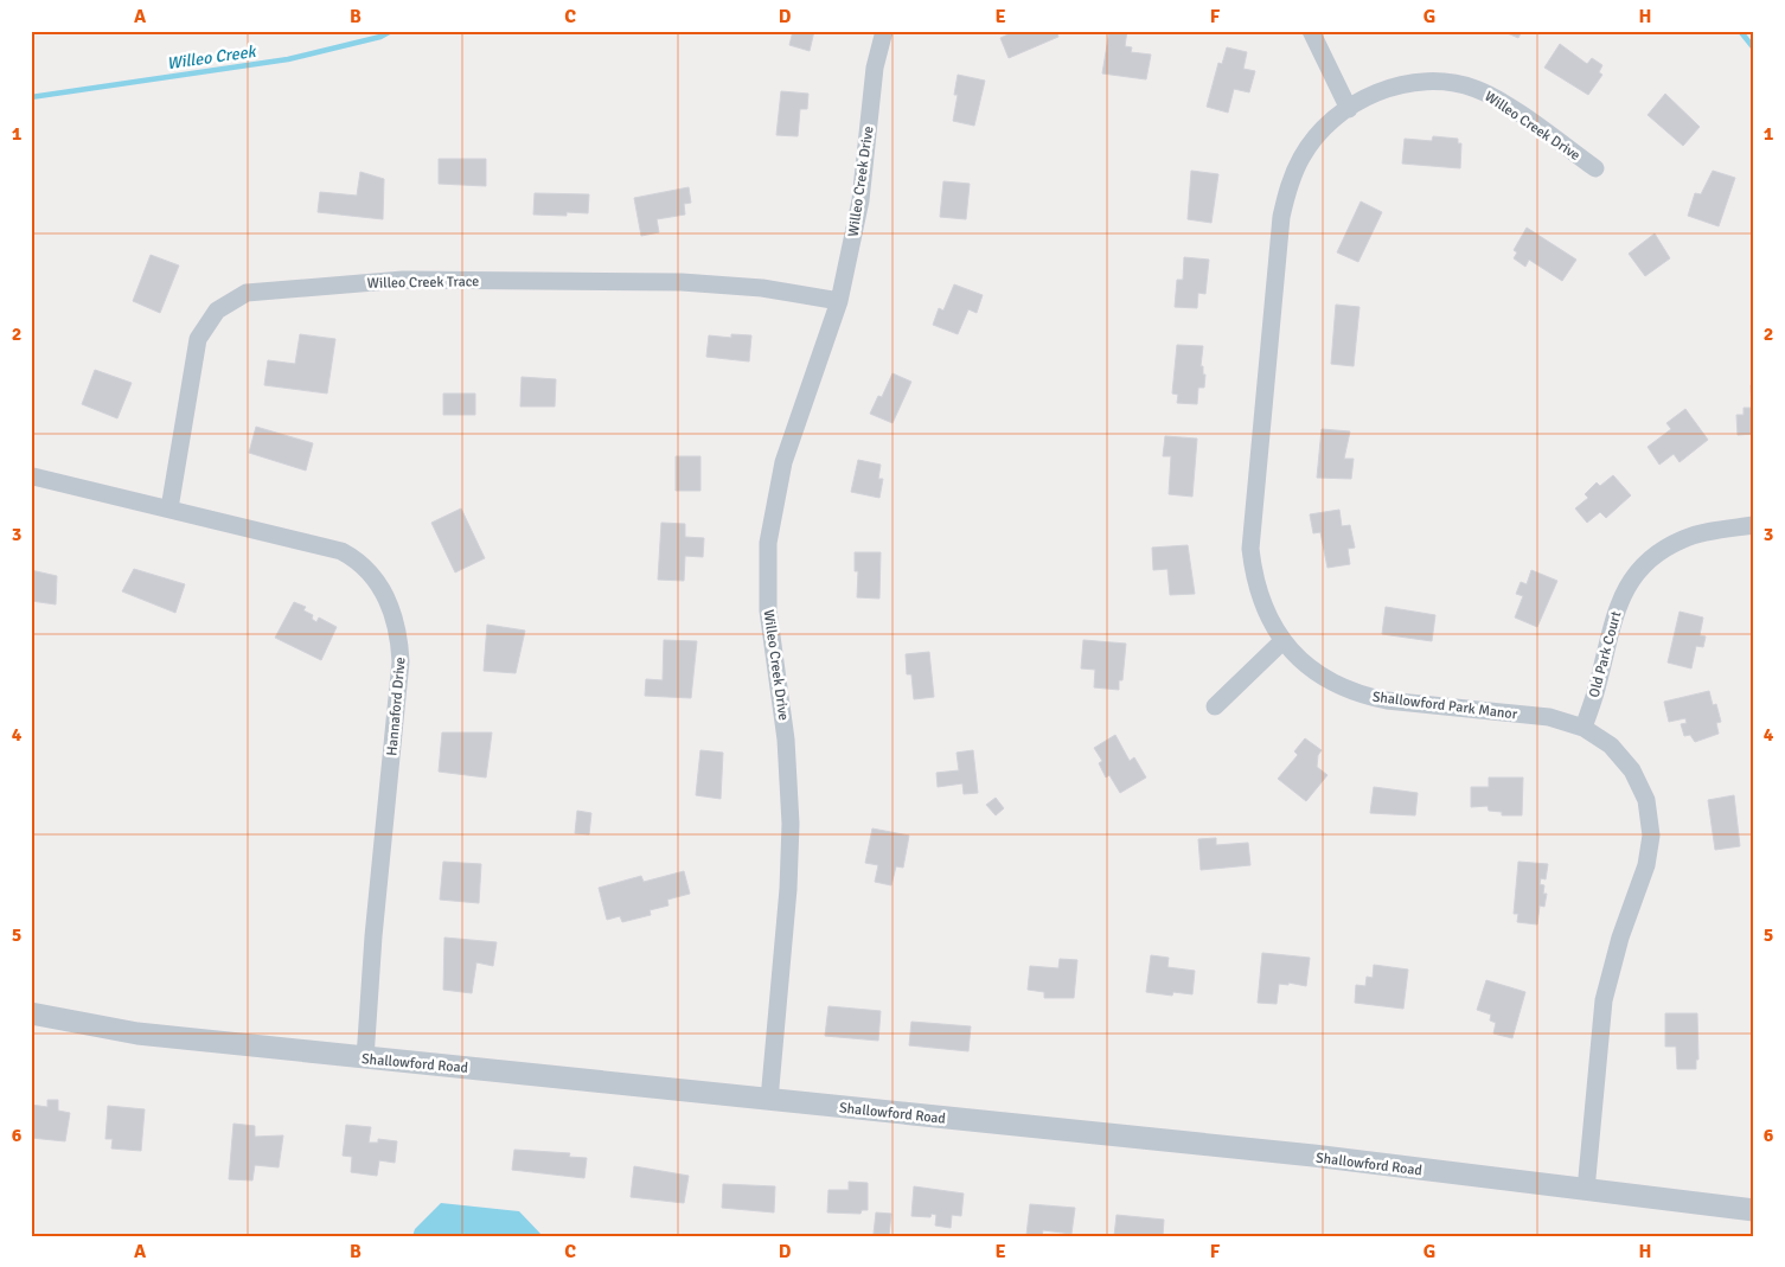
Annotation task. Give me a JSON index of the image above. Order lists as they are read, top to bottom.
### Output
{
  "streets": {
    "street": [
      "Willeo Creek Drive",
      "Willeo Creek Trace",
      "Old Park Court",
      "Shallowford Park Manor",
      "Hannaford Drive",
      "Shallowford Road"
    ]
  },
  "crossings": [
    ["Willeo Creek Drive", "Willeo Creek Trace"],
    ["Willeo Creek Drive", "Shallowford Park Manor"],
    ["Willeo Creek Drive", "Shallowford Road"],
    ["Willeo Creek Trace", "Hannaford Drive"],
    ["Old Park Court", "Shallowford Park Manor"],
    ["Shallowford Park Manor", "Shallowford Road"],
    ["Hannaford Drive", "Shallowford Road"]
  ],
  "water": ["Willeo Creek"],
  "grid": {
    "columns": [
      "A",
      "B",
      "C",
      "D",
      "E",
      "F",
      "G",
      "H"
    ],
    "rows": [
      "1",
      "2",
      "3",
      "4",
      "5",
      "6"
    ]
  }
}
